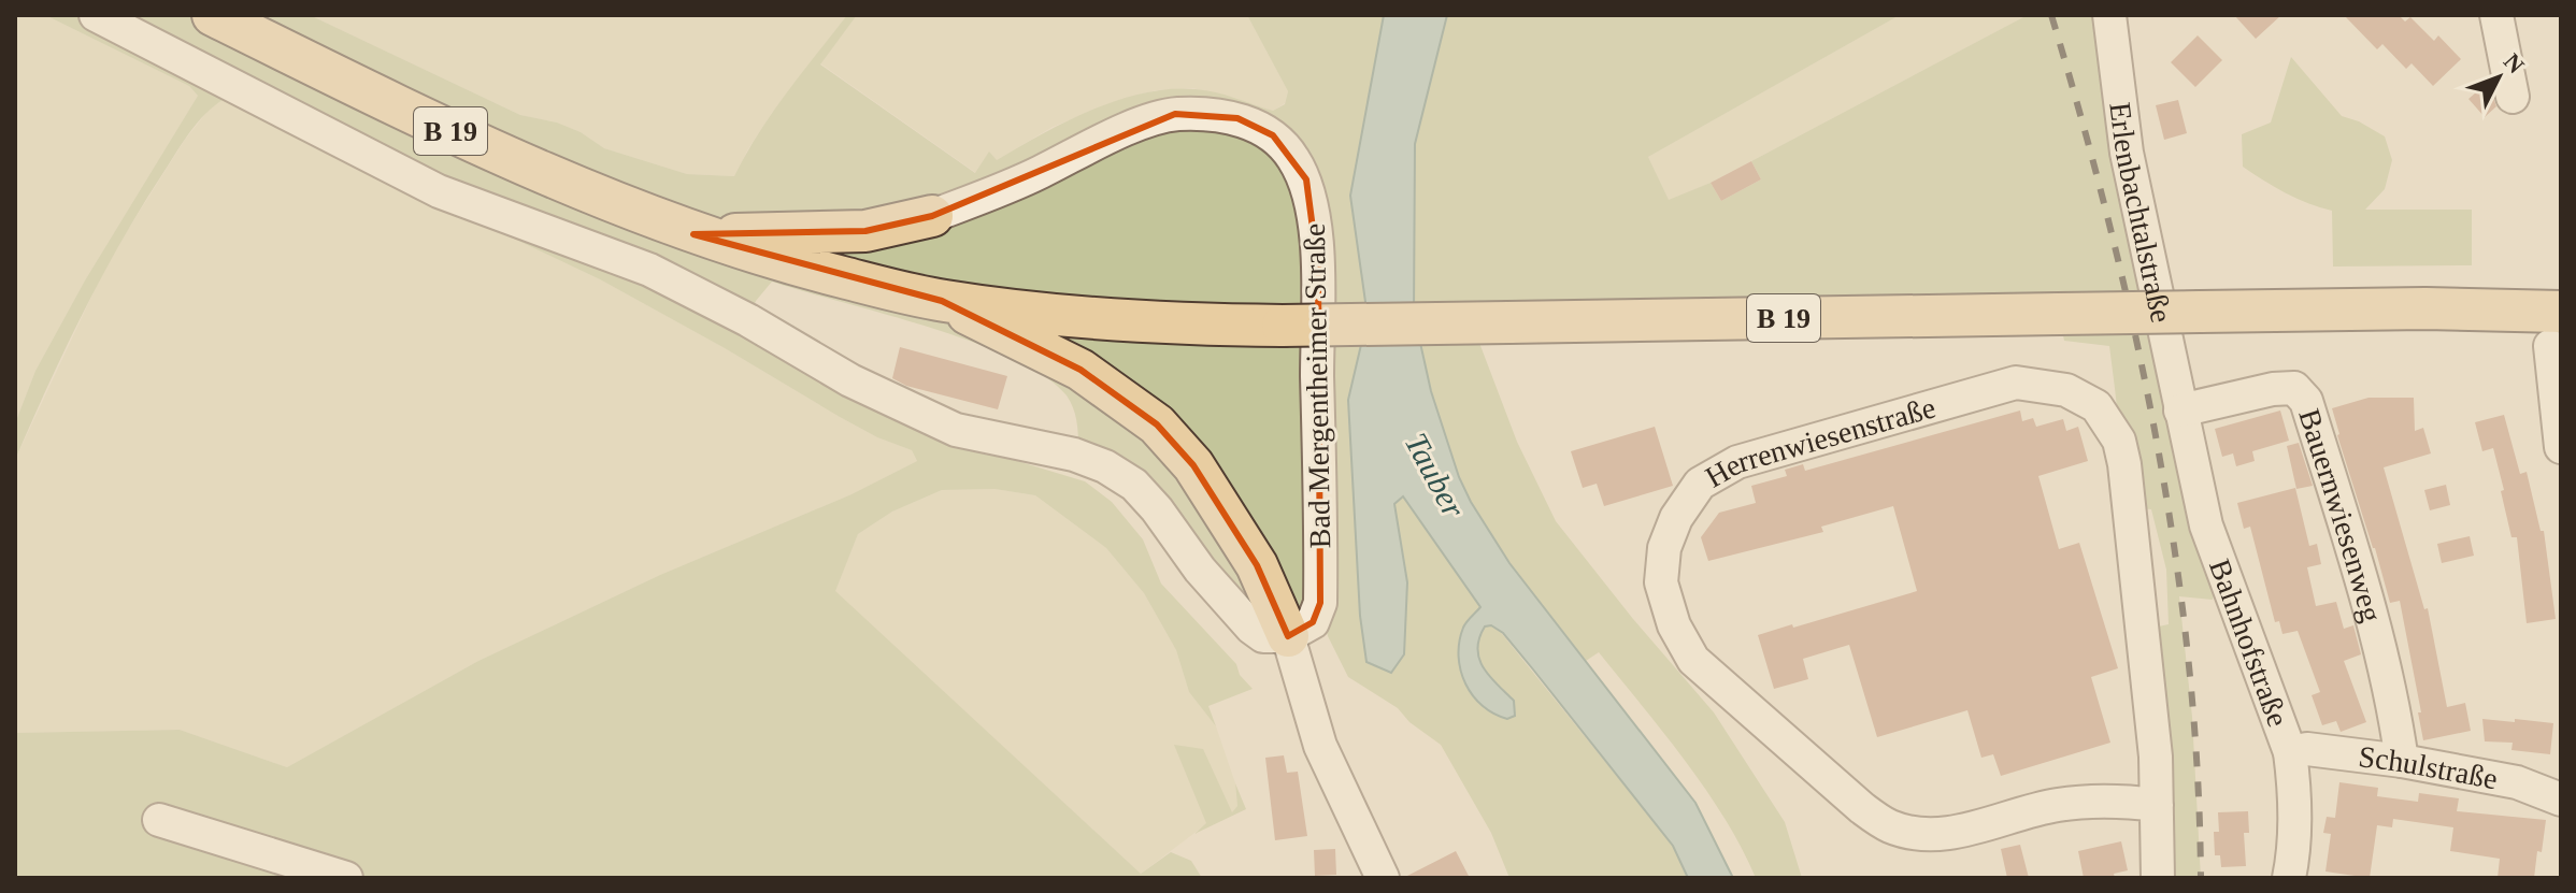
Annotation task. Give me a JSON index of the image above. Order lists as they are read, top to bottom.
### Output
{
  "streets": {
    "main road": ["B 19"],
    "street": [
      "Erlenbachtalstraße",
      "Bad Mergentheimer Straße",
      "Herrenwiesenstraße",
      "Bauernwiesenweg",
      "Bahnhofstraße",
      "Schulstraße"
    ]
  },
  "crossings": [
    ["Erlenbachtalstraße", "Bauernwiesenweg"],
    ["Erlenbachtalstraße", "Bahnhofstraße"],
    ["Bauernwiesenweg", "Bahnhofstraße"],
    ["Bauernwiesenweg", "Schulstraße"],
    ["Bahnhofstraße", "Schulstraße"]
  ],
  "water": ["Tauber"],
  "north": "top right"
}
